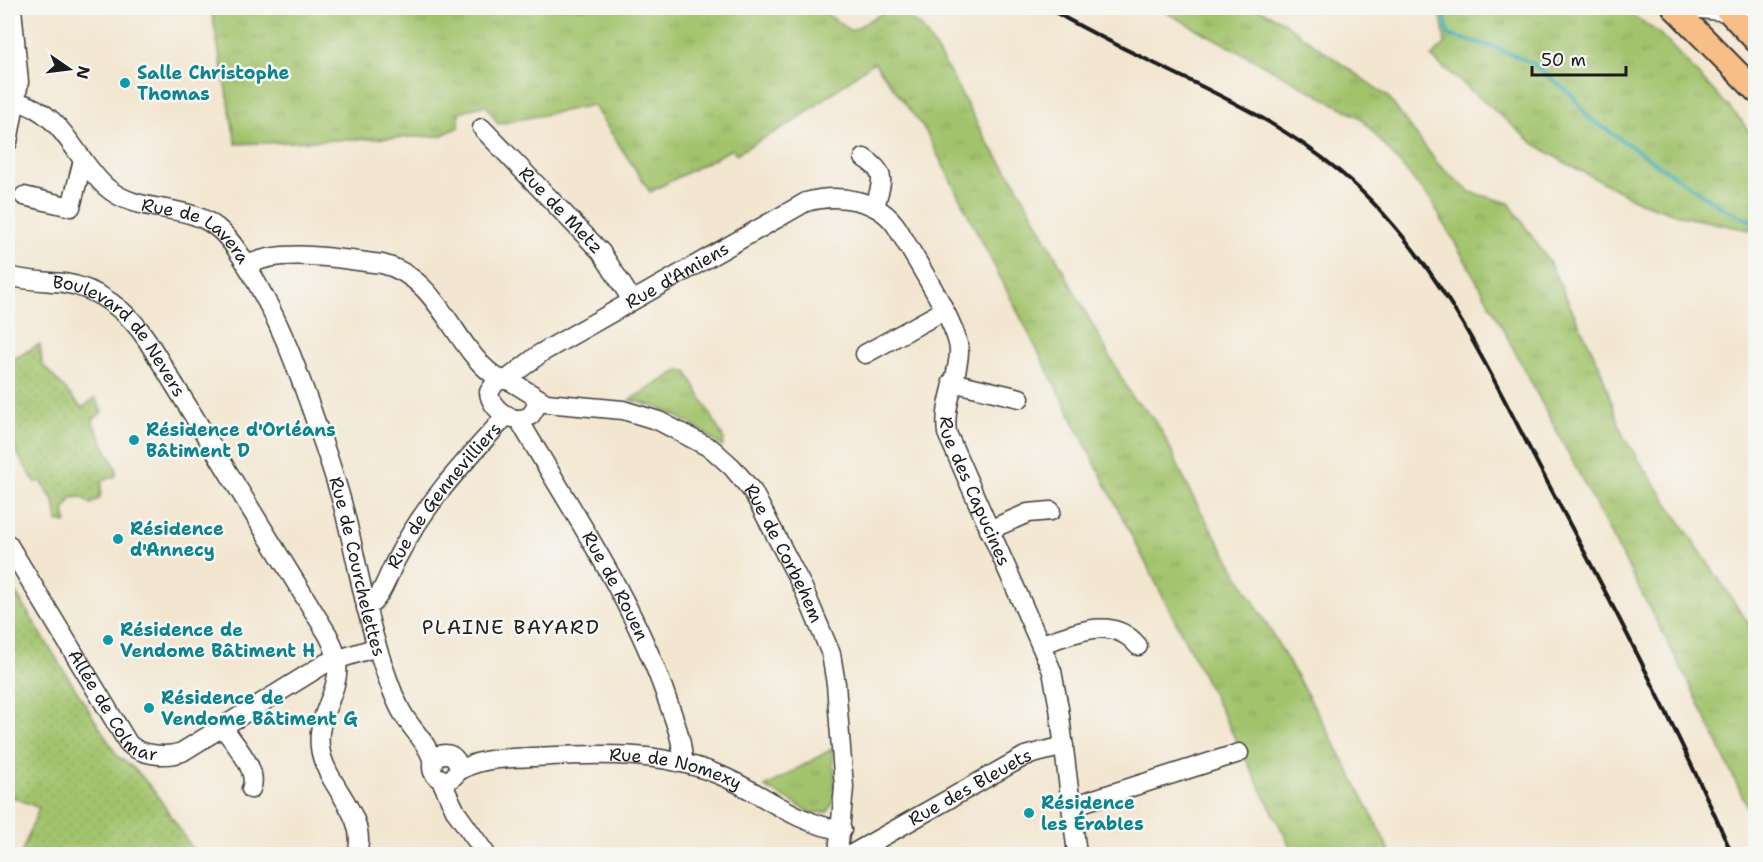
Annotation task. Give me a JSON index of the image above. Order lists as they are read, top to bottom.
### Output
{
  "streets": {
    "street": [
      "Rue de Metz",
      "Rue de Lavera",
      "Rue d'Amiens",
      "Boulevard de Nevers",
      "Rue des Capucines",
      "Rue de Gennevilliers",
      "Rue de Corbehem",
      "Rue de Courchelettes",
      "Rue de Rouen",
      "Allée de Colmar",
      "Rue de Nomexy",
      "Rue des Bleuets"
    ]
  },
  "crossings": [
    ["Rue de Metz", "Rue d'Amiens"],
    ["Rue de Lavera", "Rue d'Amiens"],
    ["Rue de Lavera", "Rue de Gennevilliers"],
    ["Rue de Lavera", "Rue de Corbehem"],
    ["Rue de Lavera", "Rue de Courchelettes"],
    ["Rue de Lavera", "Rue de Rouen"],
    ["Rue d'Amiens", "Rue des Capucines"],
    ["Rue d'Amiens", "Rue de Gennevilliers"],
    ["Rue d'Amiens", "Rue de Corbehem"],
    ["Rue d'Amiens", "Rue de Rouen"],
    ["Boulevard de Nevers", "Allée de Colmar"],
    ["Rue des Capucines", "Rue des Bleuets"],
    ["Rue de Gennevilliers", "Rue de Corbehem"],
    ["Rue de Gennevilliers", "Rue de Courchelettes"],
    ["Rue de Gennevilliers", "Rue de Rouen"],
    ["Rue de Corbehem", "Rue de Rouen"],
    ["Rue de Corbehem", "Rue de Nomexy"],
    ["Rue de Courchelettes", "Allée de Colmar"],
    ["Rue de Courchelettes", "Rue de Nomexy"],
    ["Rue de Rouen", "Rue de Nomexy"]
  ],
  "districts": ["PLAINE BAYARD"],
  "places": [
    "Salle Christophe Thomas",
    "Résidence d'Orléans Bâtiment D",
    "Résidence d'Annecy",
    "Résidence de Vendome Bâtiment H",
    "Résidence de Vendome Bâtiment G",
    "Résidence les Érables"
  ],
  "scale_bar": "50 m",
  "north": "right"
}
